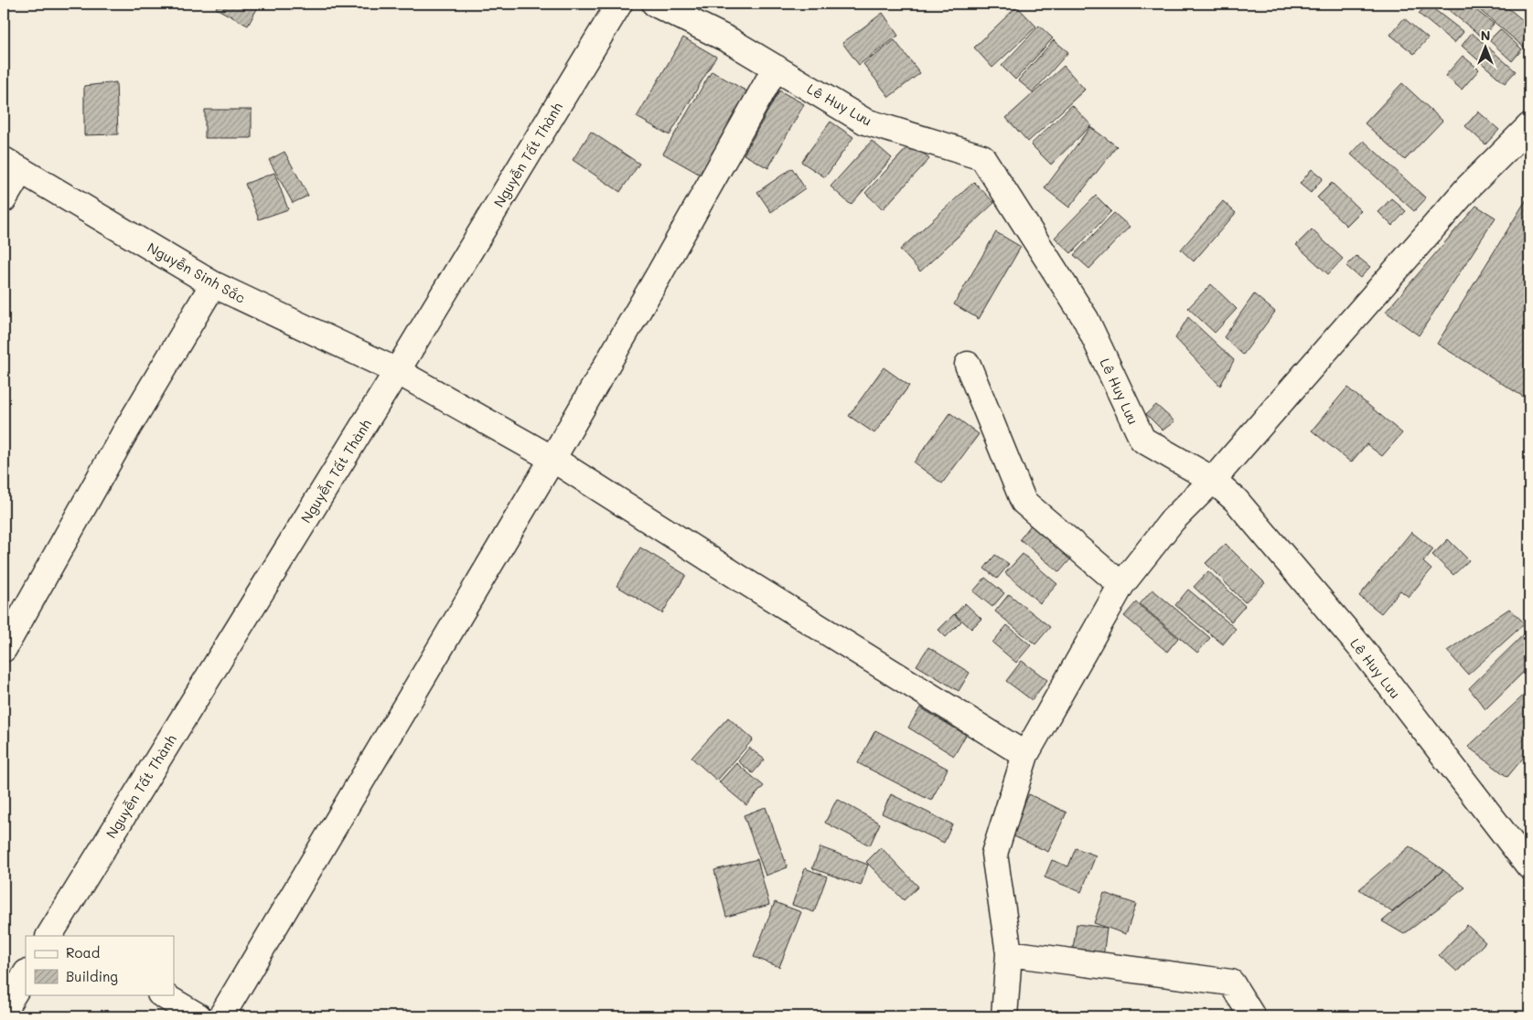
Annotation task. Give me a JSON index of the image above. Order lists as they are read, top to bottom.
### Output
{
  "streets": {
    "street": ["Lê Huy Lưu", "Nguyễn Tất Thành", "Nguyễn Sinh Sắc"]
  },
  "crossings": [
    ["Nguyễn Tất Thành", "Nguyễn Sinh Sắc"]
  ],
  "legend": ["Road", "Building"],
  "north": "top"
}
